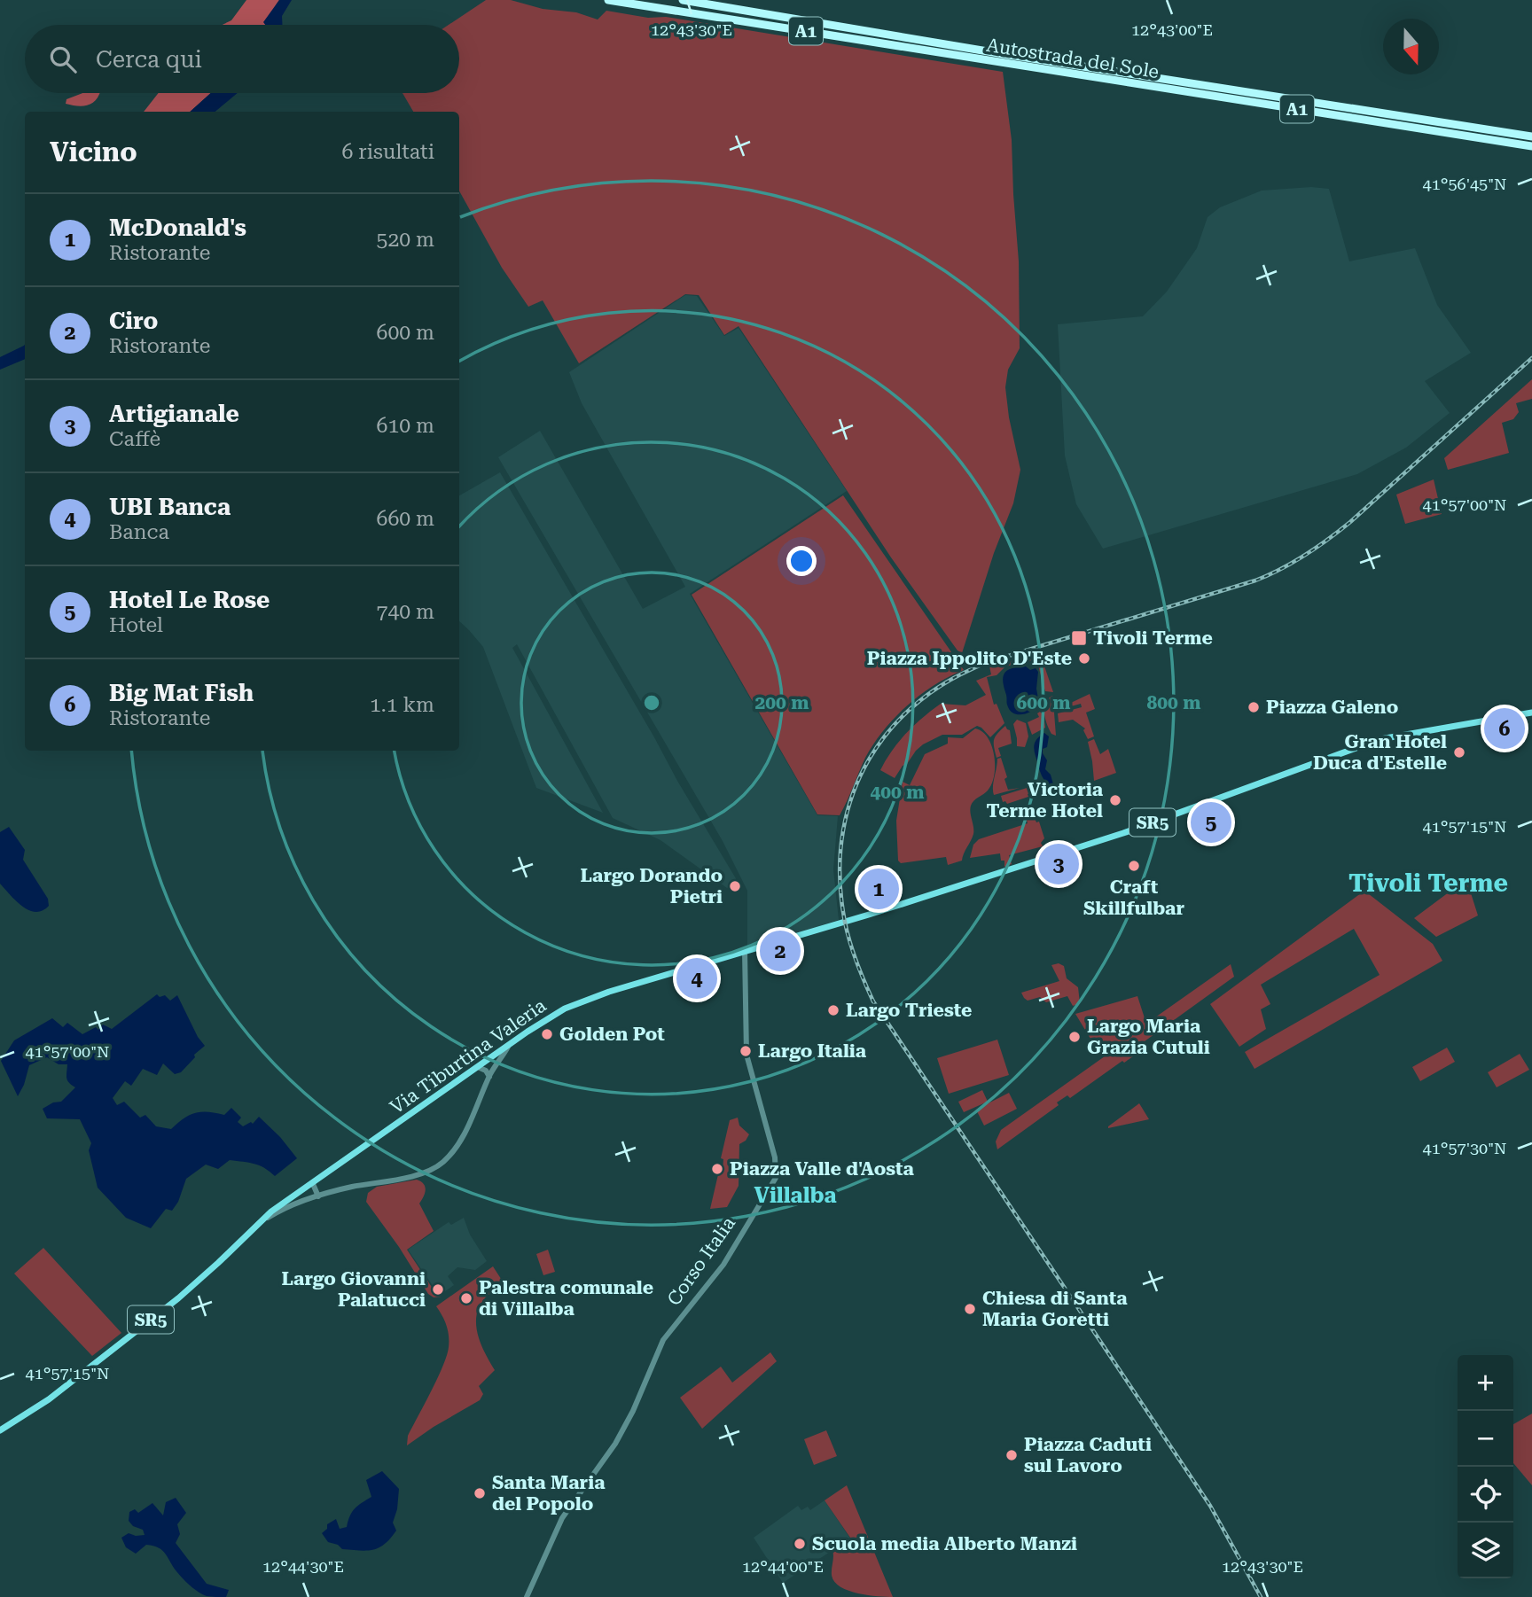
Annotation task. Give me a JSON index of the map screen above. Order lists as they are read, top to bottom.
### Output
{
  "streets": {
    "highway": ["A1", "Autostrada del Sole"],
    "main road": ["SR5", "Via Tiburtina Valeria"],
    "street": ["Corso Italia"]
  },
  "crossings": [
    ["Via Tiburtina Valeria", "Corso Italia"]
  ],
  "districts": ["Tivoli Terme", "Villalba"],
  "places": {
    "transit": ["Tivoli Terme"],
    "other": [
      "Piazza Ippolito D'Este",
      "Piazza Galeno",
      "Gran Hotel Duca d'Estelle",
      "Victoria Terme Hotel",
      "Craft Skillfulbar",
      "Largo Dorando Pietri",
      "Largo Trieste",
      "Golden Pot",
      "Largo Maria Grazia Cutuli",
      "Largo Italia",
      "Piazza Valle d'Aosta",
      "Largo Giovanni Palatucci",
      "Palestra comunale di Villalba",
      "Chiesa di Santa Maria Goretti",
      "Piazza Caduti sul Lavoro",
      "Santa Maria del Popolo",
      "Scuola media Alberto Manzi"
    ]
  },
  "north": "bottom",
  "page": {
    "search": "Cerca qui",
    "heading": ["Vicino", "6 risultati"],
    "list": [
      {
        "mark": "1",
        "name": "McDonald's",
        "note": "Ristorante",
        "value": "520 m"
      },
      {
        "mark": "2",
        "name": "Ciro",
        "note": "Ristorante",
        "value": "600 m"
      },
      {
        "mark": "3",
        "name": "Artigianale",
        "note": "Caffè",
        "value": "610 m"
      },
      {
        "mark": "4",
        "name": "UBI Banca",
        "note": "Banca",
        "value": "660 m"
      },
      {
        "mark": "5",
        "name": "Hotel Le Rose",
        "note": "Hotel",
        "value": "740 m"
      },
      {
        "mark": "6",
        "name": "Big Mat Fish",
        "note": "Ristorante",
        "value": "1.1 km"
      }
    ],
    "pins": [
      "6",
      "5",
      "3",
      "1",
      "2",
      "4"
    ],
    "map_buttons": ["+", "−"]
  },
  "coordinates": [
    "12°43'00\"E",
    "12°43'30\"E",
    "41°56'45\"N",
    "41°57'00\"N",
    "41°57'15\"N",
    "41°57'30\"N",
    "12°44'30\"E",
    "12°44'00\"E"
  ],
  "rings": [
    "200 m",
    "600 m",
    "800 m",
    "400 m"
  ]
}
